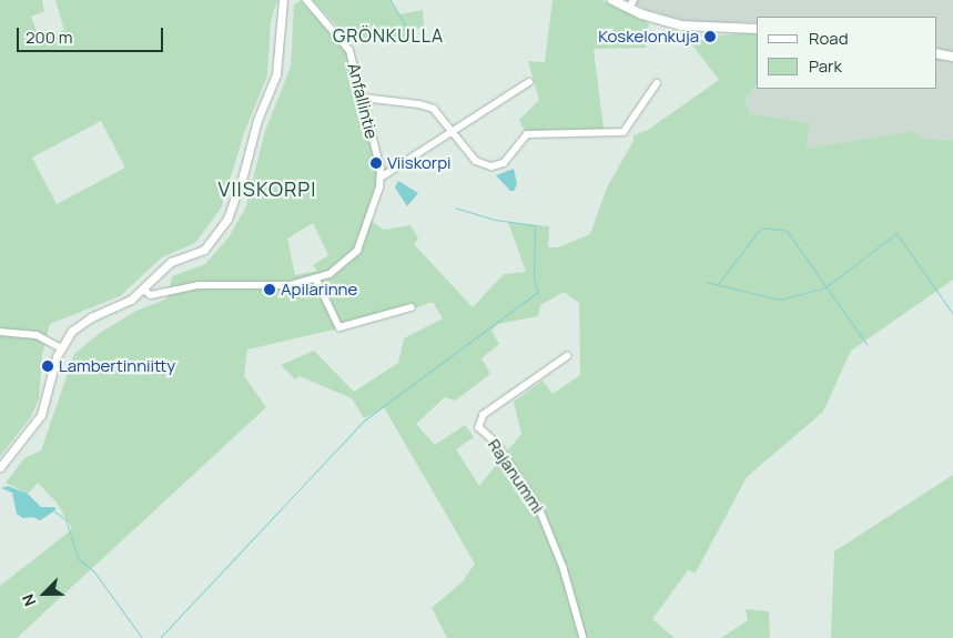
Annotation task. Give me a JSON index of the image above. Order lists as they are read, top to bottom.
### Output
{
  "streets": {
    "street": ["Anfallintie", "Rajanummi"]
  },
  "districts": ["GRÖNKULLA", "VIISKORPI"],
  "places": [
    "Koskelonkuja",
    "Viiskorpi",
    "Apilarinne",
    "Lambertinniitty"
  ],
  "legend": ["Road", "Park"],
  "scale_bar": "200 m",
  "north": "bottom left"
}
